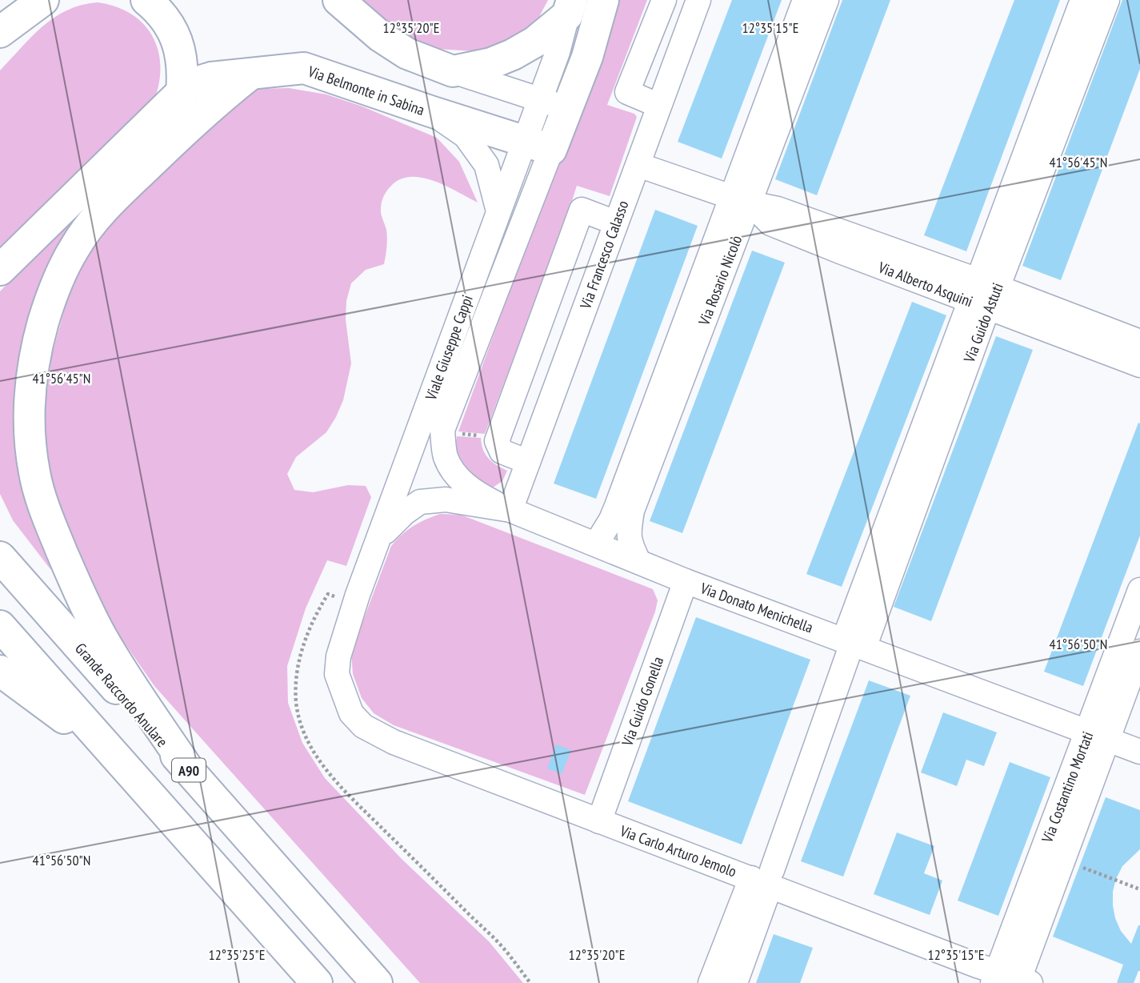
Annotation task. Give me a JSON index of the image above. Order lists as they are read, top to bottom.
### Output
{
  "streets": {
    "main road": [
      "Via Belmonte in Sabina",
      "Viale Giuseppe Cappi",
      "Grande Raccordo Anulare",
      "A90"
    ],
    "street": [
      "Via Francesco Calasso",
      "Via Rosario Nicolò",
      "Via Alberto Asquini",
      "Via Guido Astuti",
      "Via Donato Menichella",
      "Via Guido Gonella",
      "Via Costantino Mortati",
      "Via Carlo Arturo Jemolo"
    ]
  },
  "crossings": [
    ["Via Belmonte in Sabina", "Viale Giuseppe Cappi"],
    ["Via Francesco Calasso", "Via Alberto Asquini"],
    ["Via Francesco Calasso", "Viale Giuseppe Cappi"],
    ["Via Francesco Calasso", "Via Donato Menichella"],
    ["Via Rosario Nicolò", "Via Alberto Asquini"],
    ["Via Rosario Nicolò", "Via Donato Menichella"],
    ["Via Alberto Asquini", "Via Guido Astuti"],
    ["Via Guido Astuti", "Via Donato Menichella"],
    ["Via Guido Astuti", "Via Carlo Arturo Jemolo"],
    ["Viale Giuseppe Cappi", "Via Donato Menichella"],
    ["Viale Giuseppe Cappi", "Via Carlo Arturo Jemolo"],
    ["Via Donato Menichella", "Via Guido Gonella"],
    ["Via Donato Menichella", "Via Costantino Mortati"],
    ["Via Guido Gonella", "Via Carlo Arturo Jemolo"],
    ["Via Costantino Mortati", "Via Carlo Arturo Jemolo"]
  ],
  "coordinates": [
    "12°35'20\"E",
    "12°35'15\"E",
    "41°56'45\"N",
    "41°56'50\"N",
    "12°35'25\"E"
  ]
}
